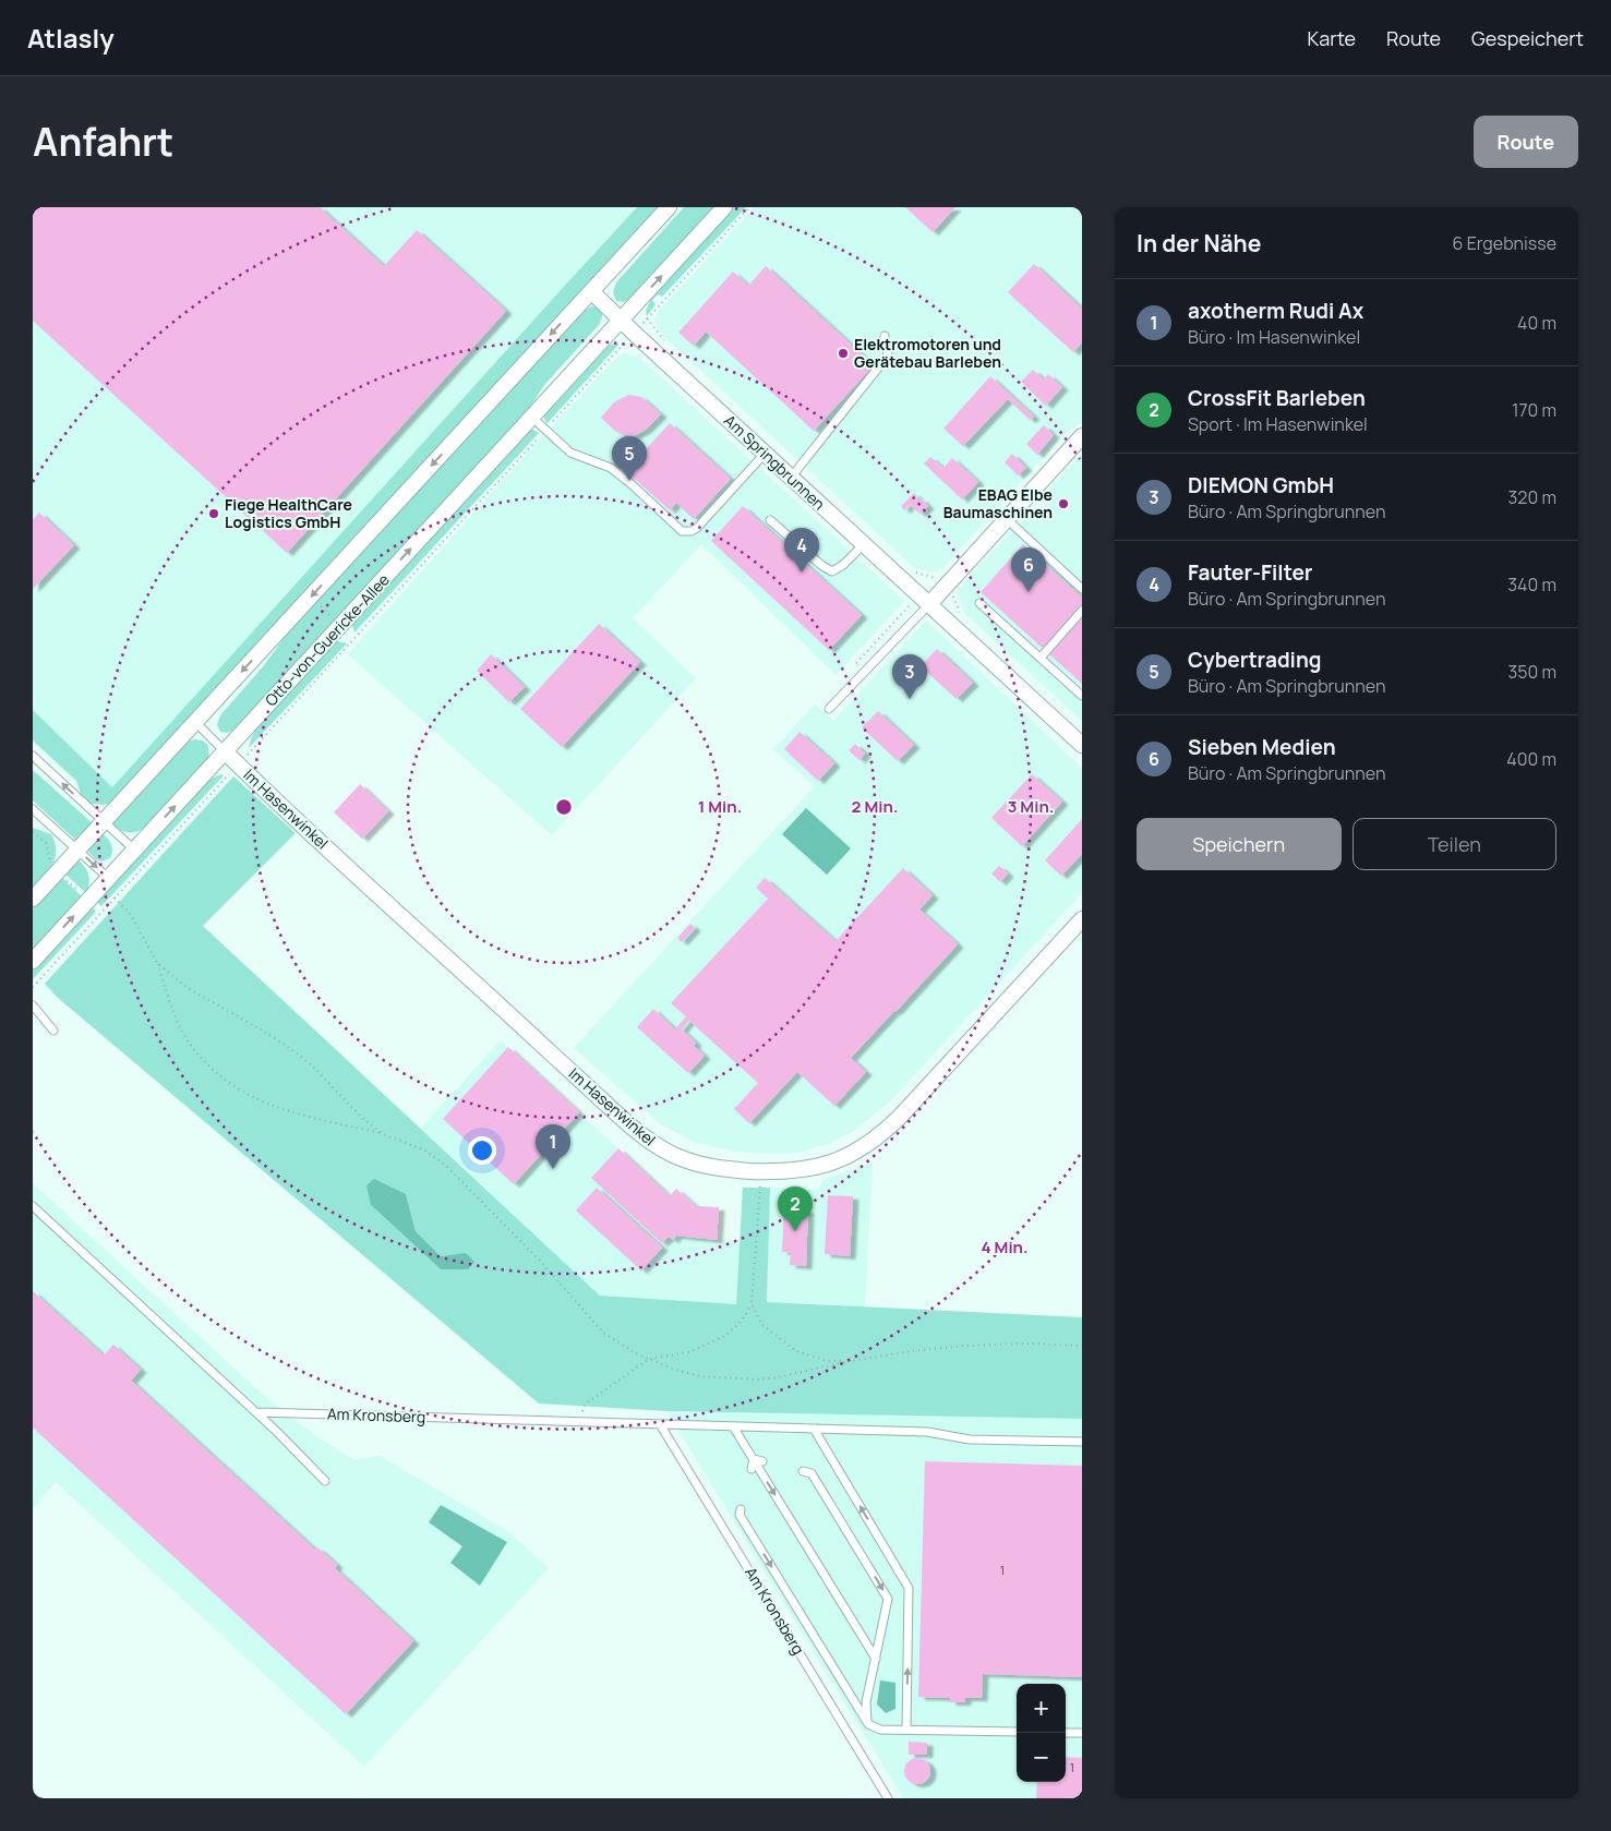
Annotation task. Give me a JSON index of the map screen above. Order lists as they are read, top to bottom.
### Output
{
  "streets": {
    "street": ["Am Springbrunnen", "Otto-von-Guericke-Allee", "Im Hasenwinkel"],
    "lane": ["Am Kronsberg"]
  },
  "crossings": [
    ["Am Springbrunnen", "Otto-von-Guericke-Allee"],
    ["Otto-von-Guericke-Allee", "Im Hasenwinkel"]
  ],
  "places": ["Elektromotoren und Gerätebau Barleben", "EBAG Elbe Baumaschinen", "Fiege HealthCare Logistics GmbH"],
  "house_numbers": ["1", "1"],
  "page": {
    "header": "Atlasly",
    "nav": ["Karte", "Route", "Gespeichert"],
    "title": "Anfahrt",
    "buttons": [
      "Route",
      ["Speichern", "Teilen"]
    ],
    "heading": ["In der Nähe", "6 Ergebnisse"],
    "list": [
      {
        "mark": "1",
        "name": "axotherm Rudi Ax",
        "note": "Büro · Im Hasenwinkel",
        "value": "40 m"
      },
      {
        "mark": "2",
        "name": "CrossFit Barleben",
        "note": "Sport · Im Hasenwinkel",
        "value": "170 m"
      },
      {
        "mark": "3",
        "name": "DIEMON GmbH",
        "note": "Büro · Am Springbrunnen",
        "value": "320 m"
      },
      {
        "mark": "4",
        "name": "Fauter-Filter",
        "note": "Büro · Am Springbrunnen",
        "value": "340 m"
      },
      {
        "mark": "5",
        "name": "Cybertrading",
        "note": "Büro · Am Springbrunnen",
        "value": "350 m"
      },
      {
        "mark": "6",
        "name": "Sieben Medien",
        "note": "Büro · Am Springbrunnen",
        "value": "400 m"
      }
    ],
    "pins": [
      "5",
      "4",
      "6",
      "3",
      "1",
      "2"
    ],
    "map_buttons": ["+", "−"]
  },
  "rings": [
    "1 Min.",
    "2 Min.",
    "3 Min.",
    "4 Min."
  ]
}
